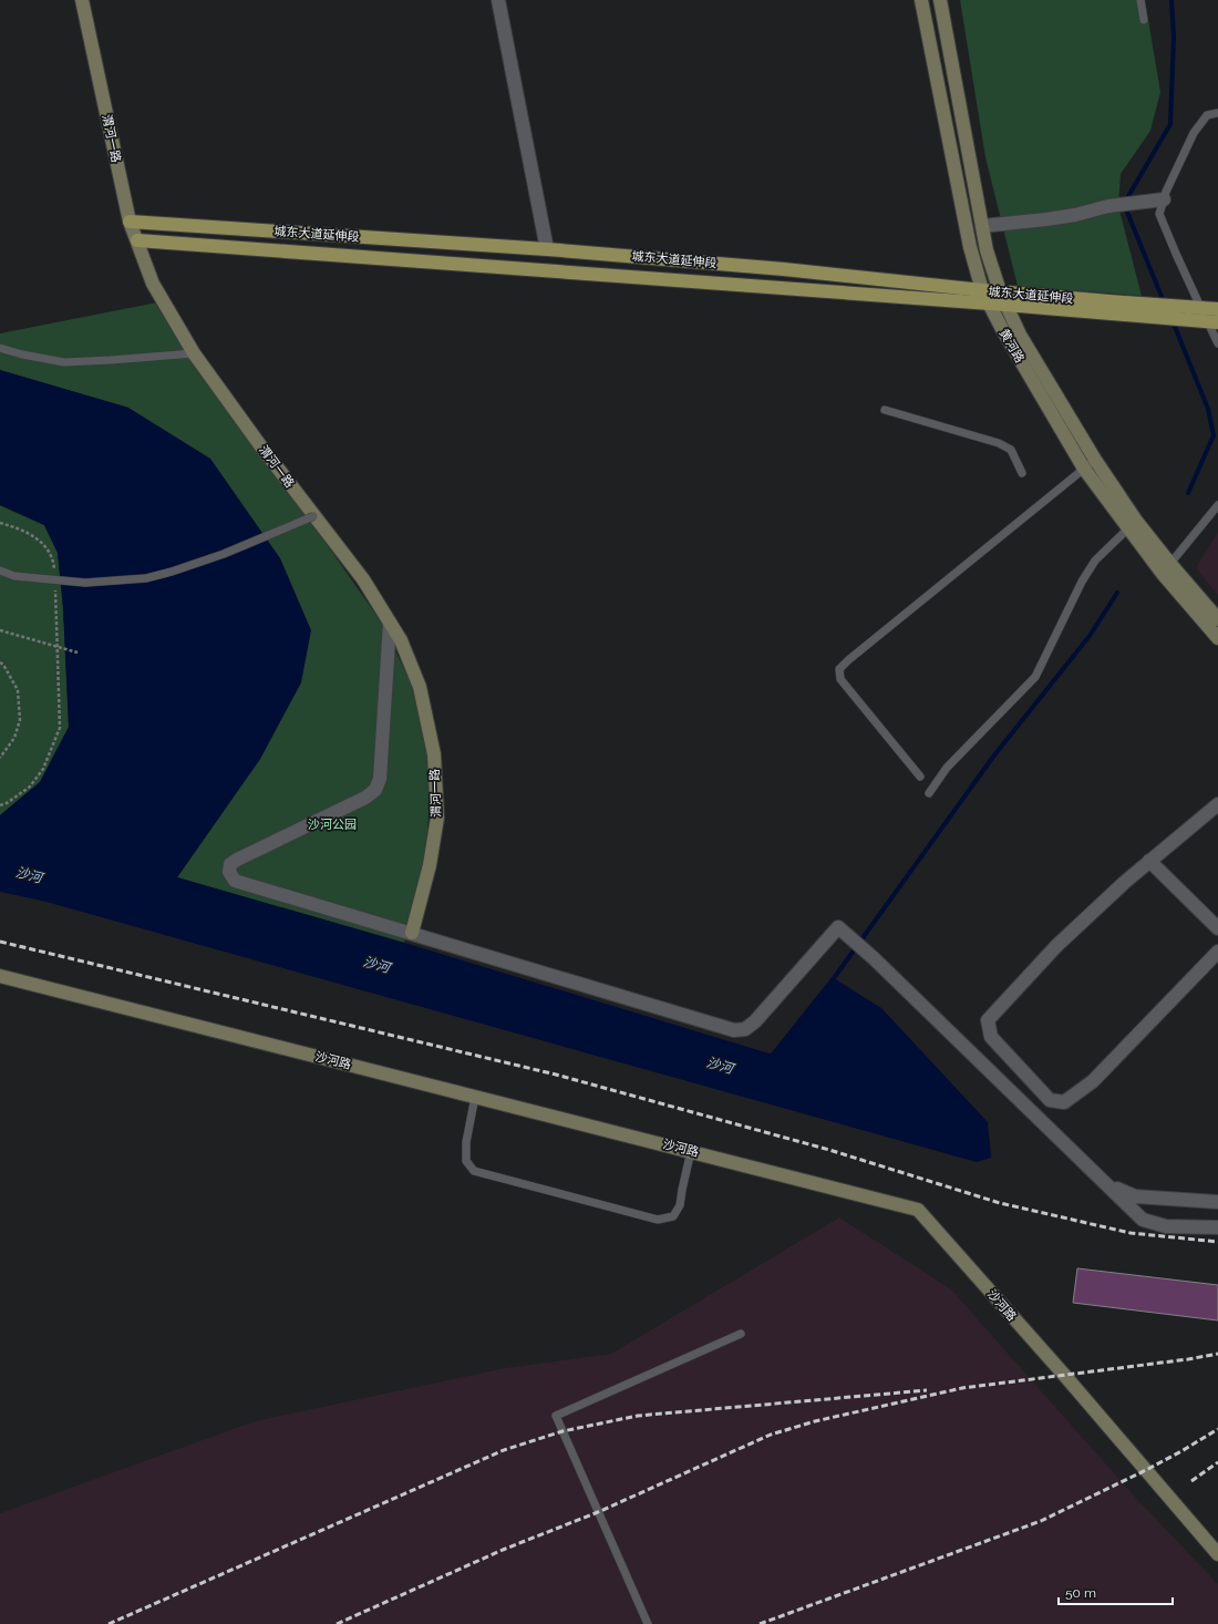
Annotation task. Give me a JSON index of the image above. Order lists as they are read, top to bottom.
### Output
{
  "streets": {
    "main road": [
      "渭河一路",
      "城东大道延伸段",
      "黄河路",
      "沙河路"
    ]
  },
  "crossings": [
    ["渭河一路", "城东大道延伸段"],
    ["城东大道延伸段", "黄河路"]
  ],
  "water": ["沙河"],
  "parks": ["沙河公园"],
  "scale_bar": "50 m"
}
